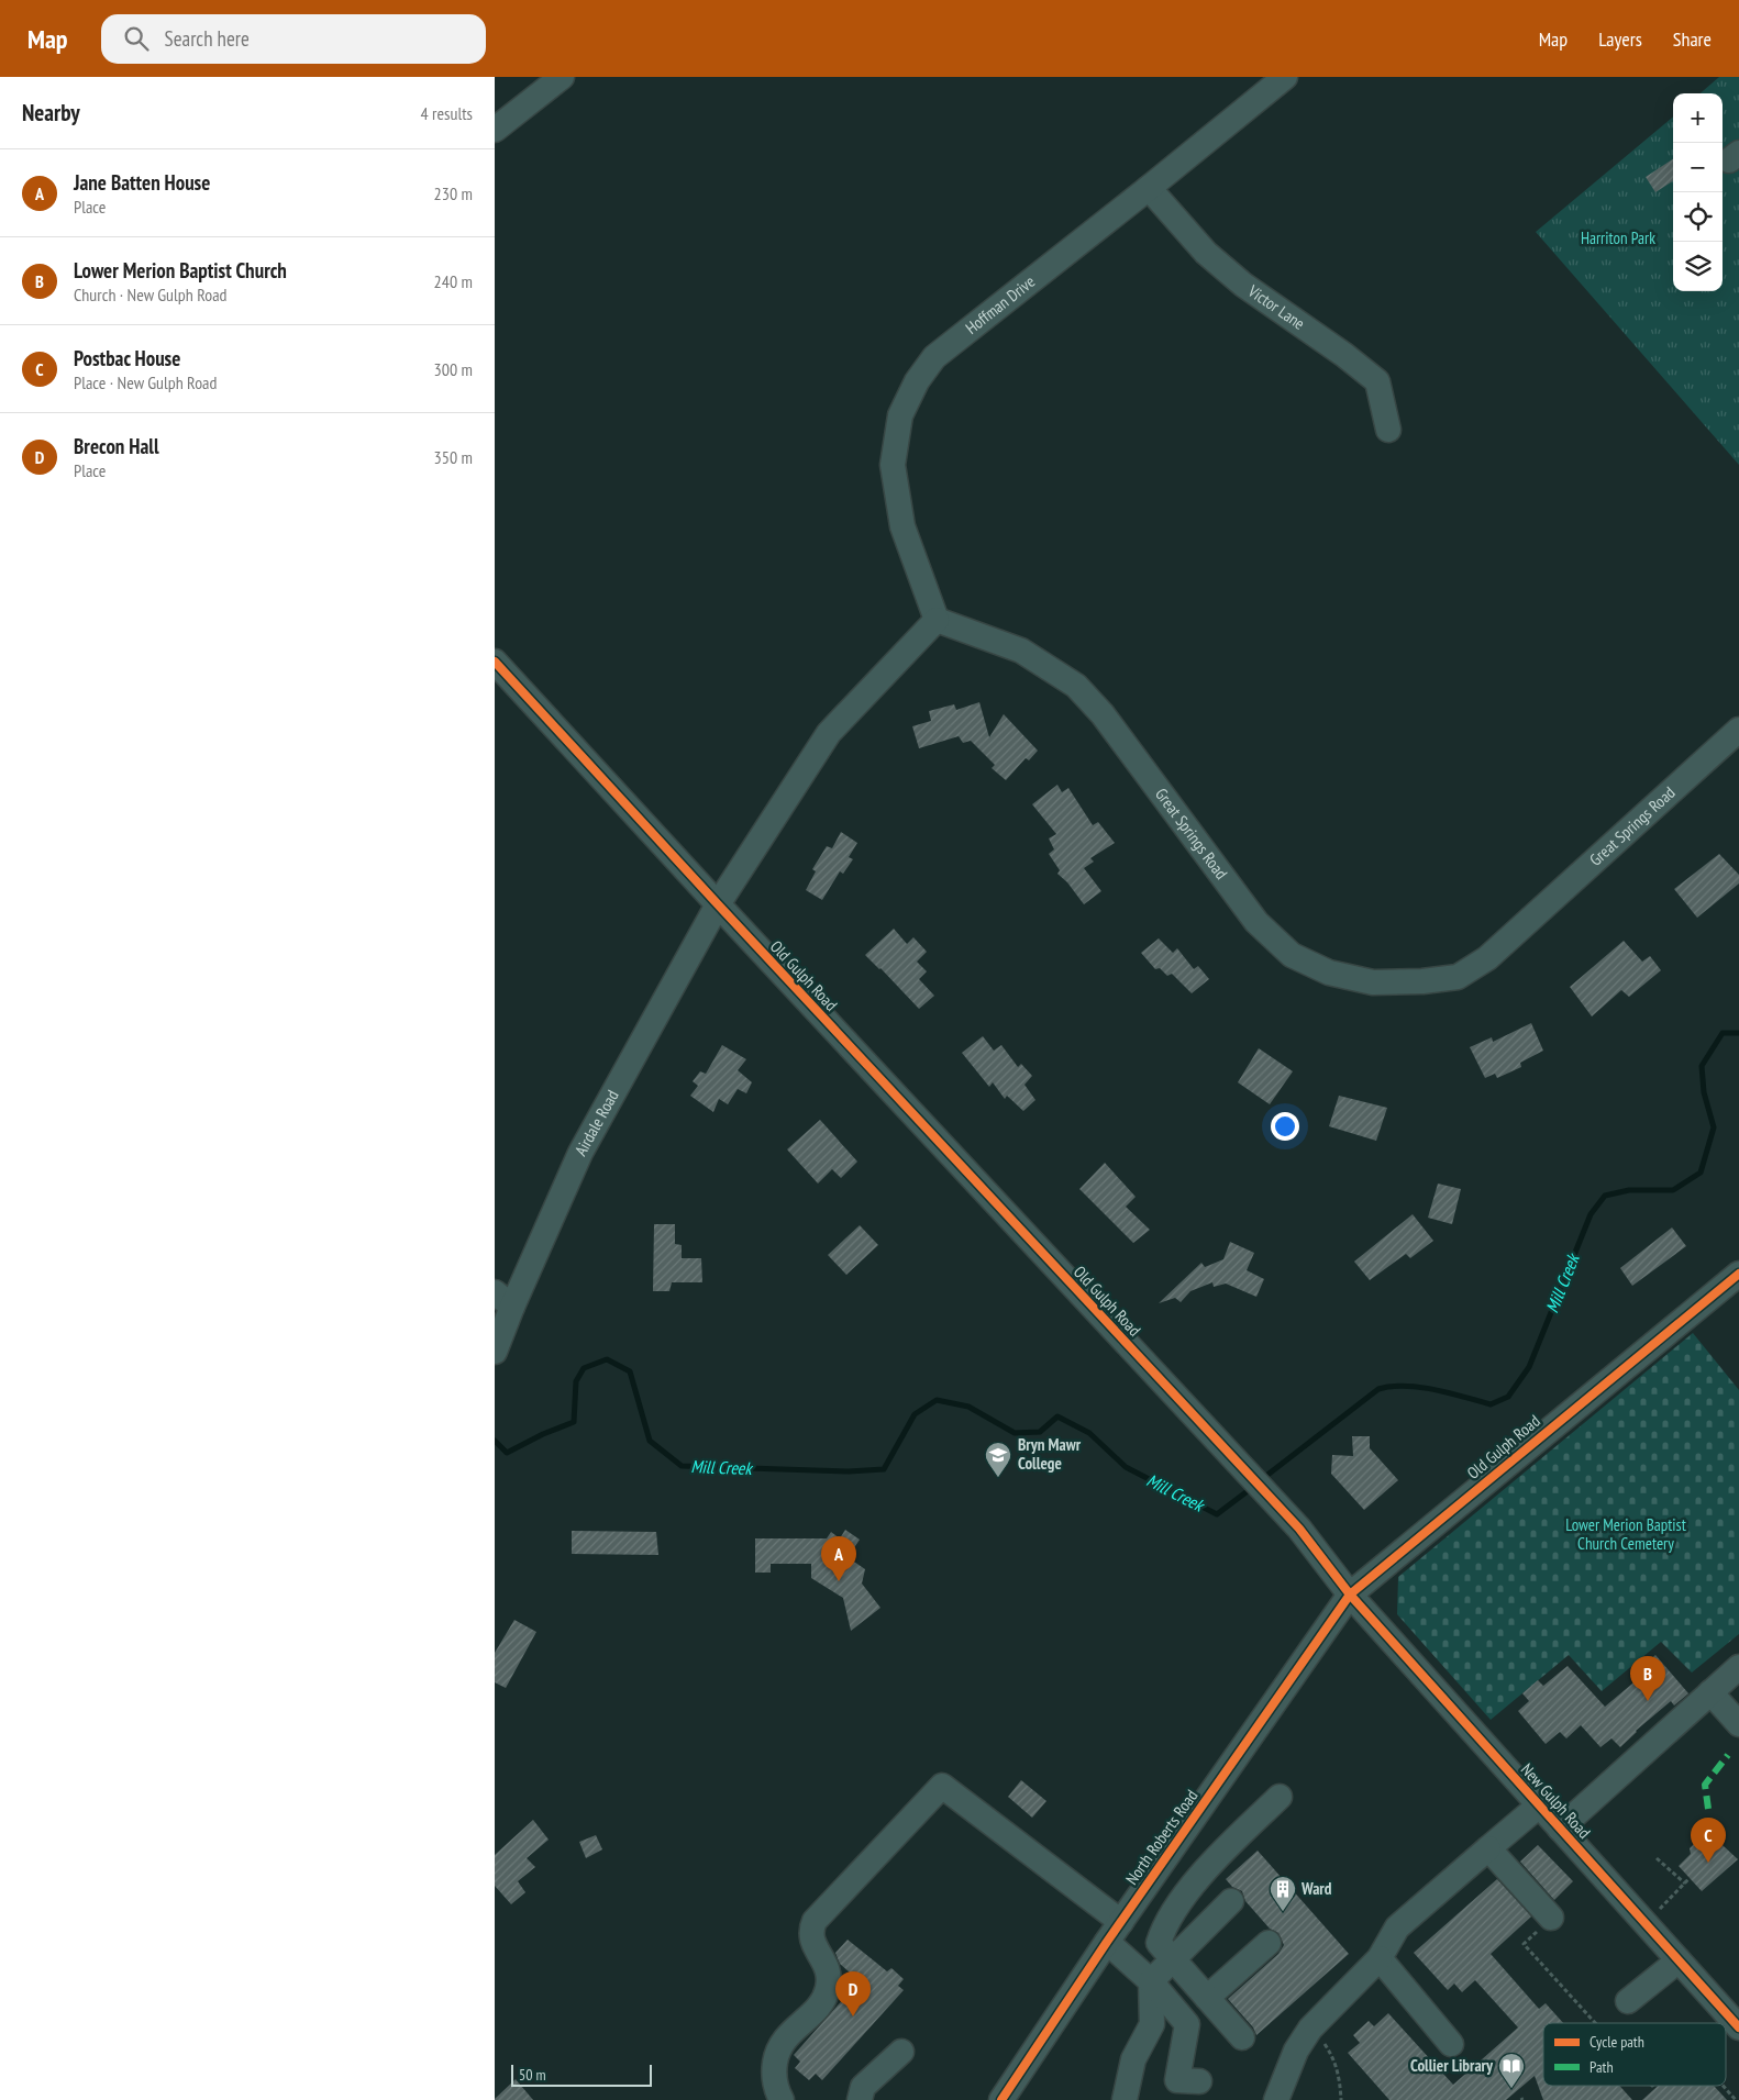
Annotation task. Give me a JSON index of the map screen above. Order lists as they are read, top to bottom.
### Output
{
  "streets": {
    "street": [
      "Hoffman Drive",
      "Victor Lane",
      "Great Springs Road",
      "Old Gulph Road",
      "Airdale Road",
      "New Gulph Road",
      "North Roberts Road"
    ]
  },
  "crossings": [
    ["Hoffman Drive", "Victor Lane"],
    ["Hoffman Drive", "Great Springs Road"],
    ["Old Gulph Road", "Airdale Road"],
    ["Old Gulph Road", "New Gulph Road"],
    ["Old Gulph Road", "North Roberts Road"],
    ["New Gulph Road", "North Roberts Road"]
  ],
  "water": ["Mill Creek"],
  "parks": ["Harriton Park", "Lower Merion Baptist Church Cemetery"],
  "places": {
    "school or university": ["Bryn Mawr College"],
    "building": ["Ward"],
    "library": ["Collier Library"]
  },
  "legend": ["Cycle path", "Path"],
  "scale_bar": "50 m",
  "page": {
    "header": "Map",
    "search": "Search here",
    "nav": ["Map", "Layers", "Share"],
    "heading": ["Nearby", "4 results"],
    "map_buttons": ["+", "−"],
    "list": [
      {
        "mark": "A",
        "name": "Jane Batten House",
        "note": "Place",
        "value": "230 m"
      },
      {
        "mark": "B",
        "name": "Lower Merion Baptist Church",
        "note": "Church · New Gulph Road",
        "value": "240 m"
      },
      {
        "mark": "C",
        "name": "Postbac House",
        "note": "Place · New Gulph Road",
        "value": "300 m"
      },
      {
        "mark": "D",
        "name": "Brecon Hall",
        "note": "Place",
        "value": "350 m"
      }
    ],
    "pins": [
      "A",
      "B",
      "C",
      "D"
    ],
    "scale": "50 m"
  }
}
